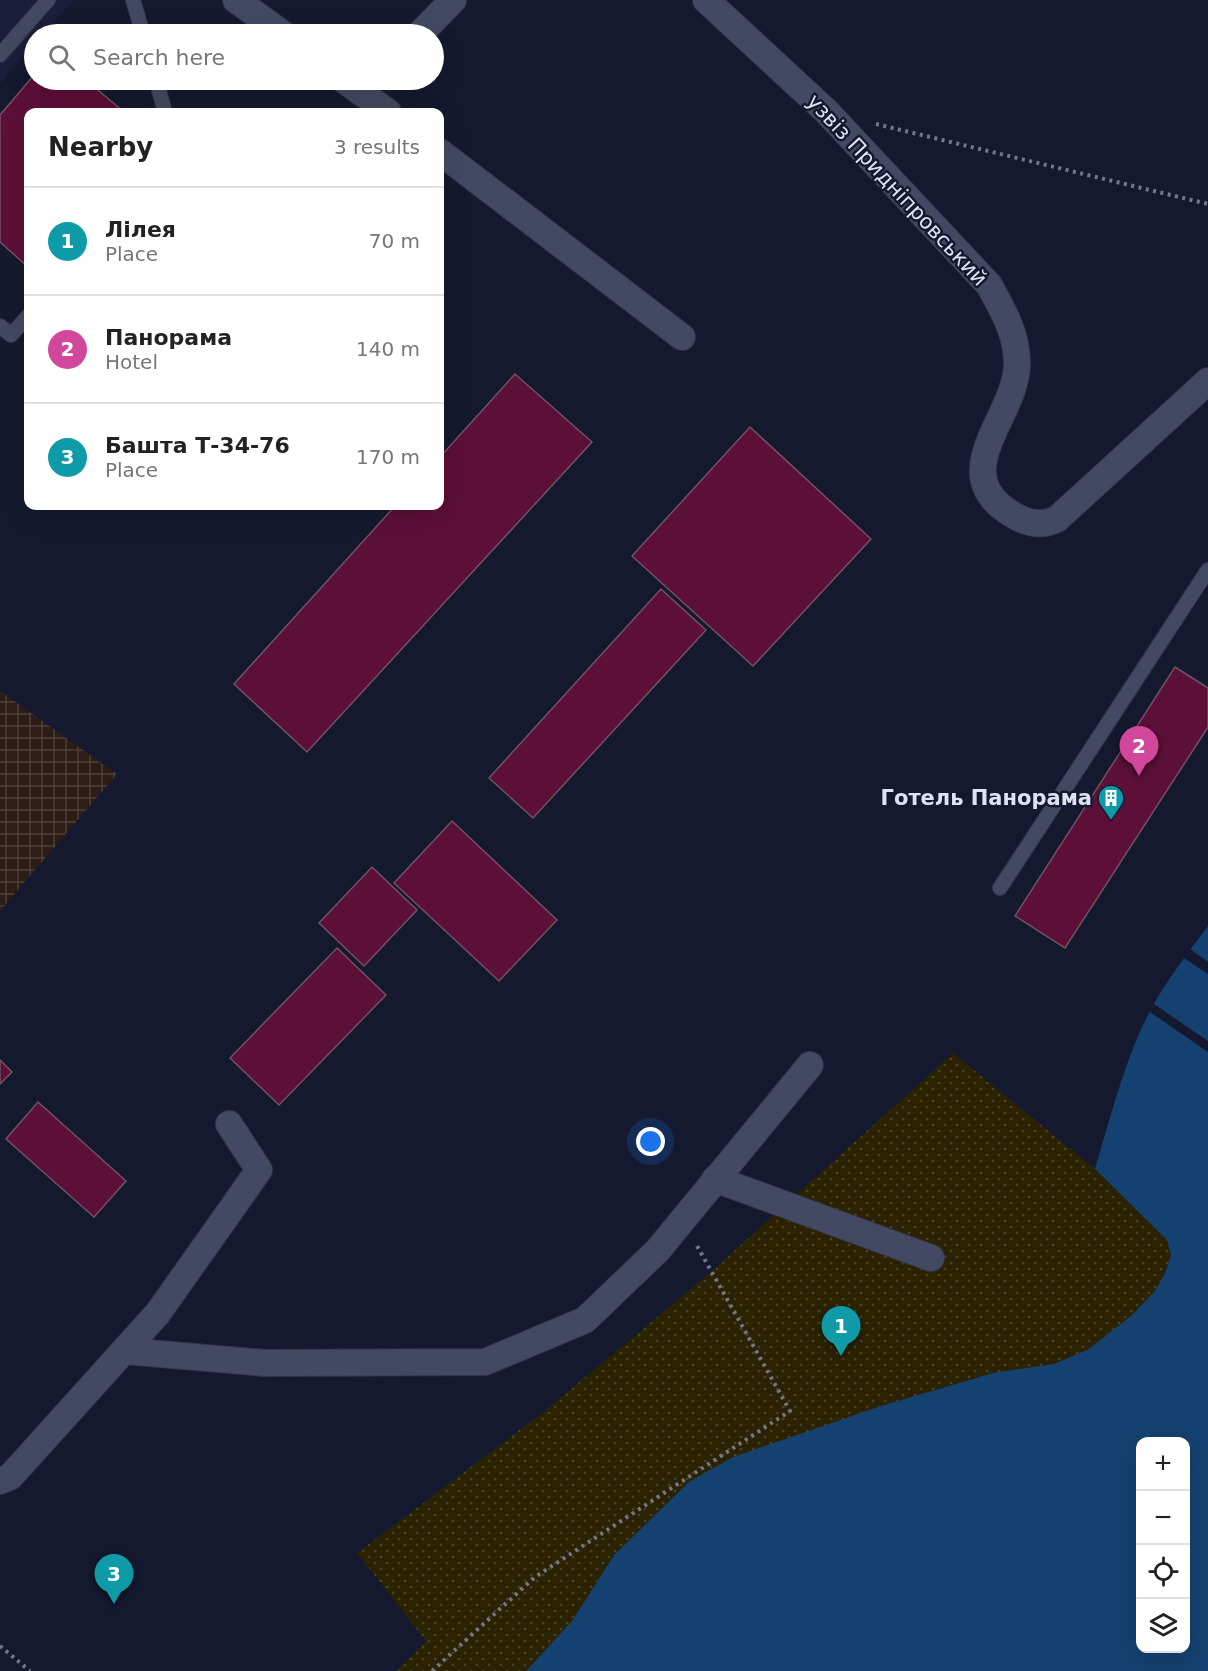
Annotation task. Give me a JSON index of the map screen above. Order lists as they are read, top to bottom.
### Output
{
  "streets": {
    "street": ["узвіз Придніпровський"]
  },
  "places": {
    "building": ["Готель Панорама"]
  },
  "page": {
    "search": "Search here",
    "heading": ["Nearby", "3 results"],
    "list": [
      {
        "mark": "1",
        "name": "Лілея",
        "note": "Place",
        "value": "70 m"
      },
      {
        "mark": "2",
        "name": "Панорама",
        "note": "Hotel",
        "value": "140 m"
      },
      {
        "mark": "3",
        "name": "Башта Т-34-76",
        "note": "Place",
        "value": "170 m"
      }
    ],
    "pins": ["2", "1", "3"],
    "map_buttons": ["+", "−"]
  }
}
